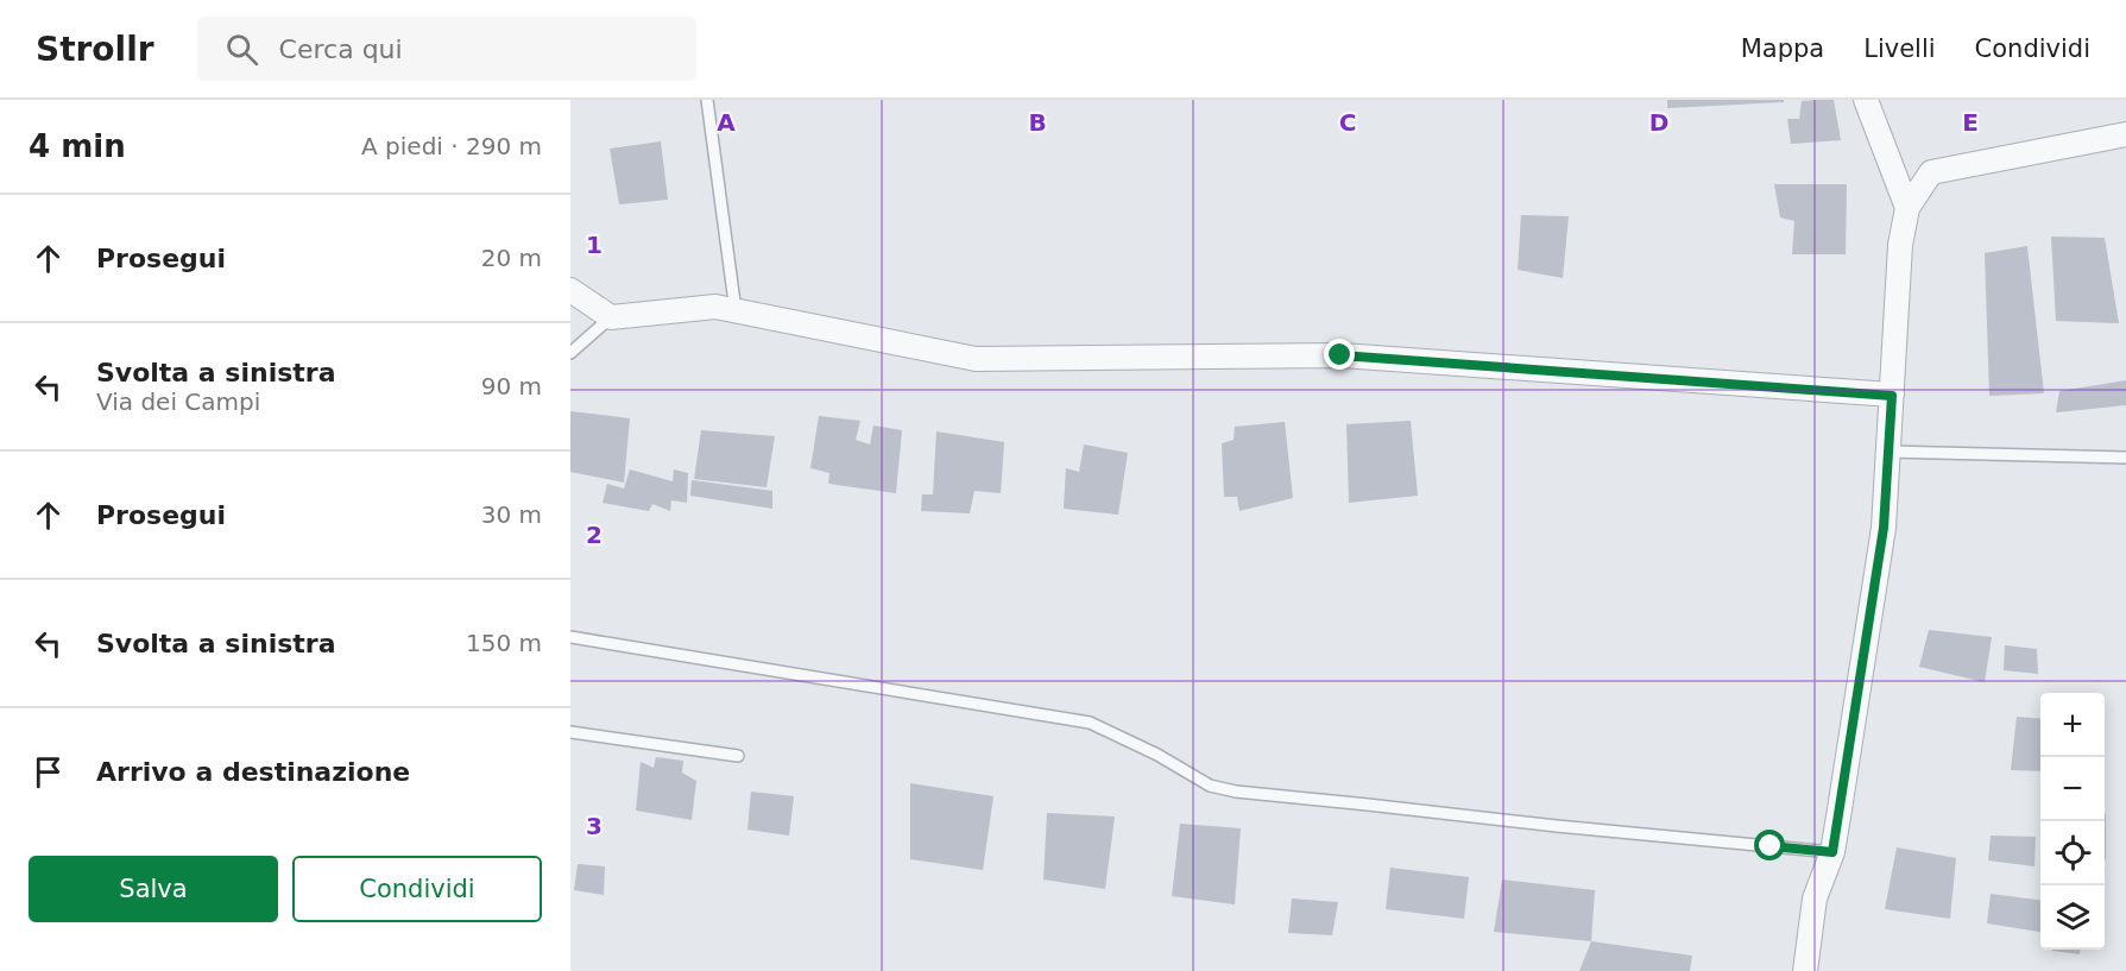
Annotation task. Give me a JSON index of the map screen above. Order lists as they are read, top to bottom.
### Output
{
  "page": {
    "header": "Strollr",
    "search": "Cerca qui",
    "nav": ["Mappa", "Livelli", "Condividi"],
    "heading": ["4 min", "A piedi · 290 m"],
    "list": [
      ["Prosegui", "20 m"],
      ["Svolta a sinistra", "Via dei Campi", "90 m"],
      ["Prosegui", "30 m"],
      ["Svolta a sinistra", "150 m"],
      "Arrivo a destinazione"
    ],
    "map_buttons": ["+", "−"],
    "buttons": ["Salva", "Condividi"]
  },
  "grid": {
    "columns": [
      "A",
      "B",
      "C",
      "D",
      "E"
    ],
    "rows": ["1", "2", "3"]
  }
}
